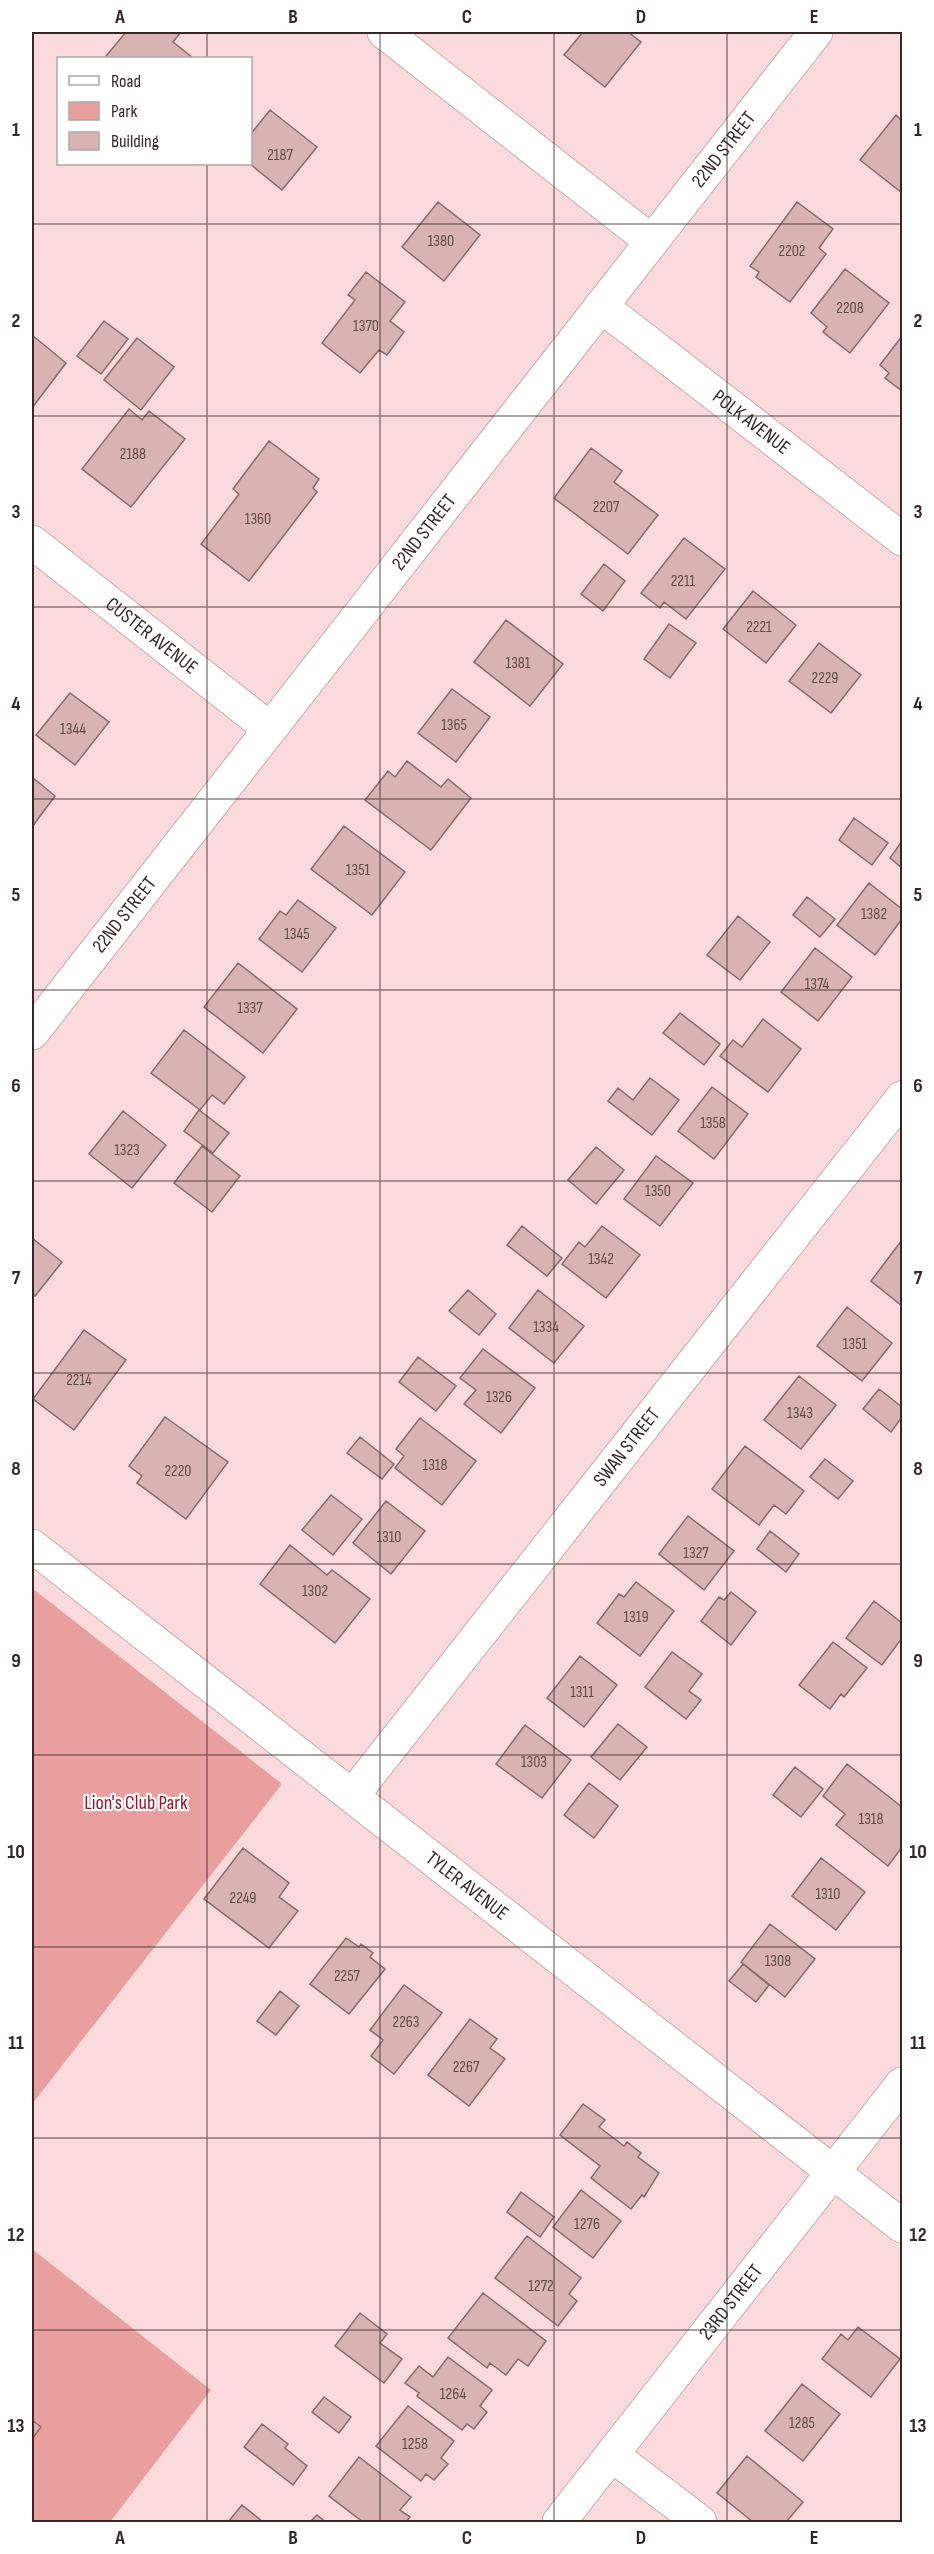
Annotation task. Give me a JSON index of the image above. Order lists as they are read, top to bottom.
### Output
{
  "streets": {
    "street": [
      "22ND STREET",
      "POLK AVENUE",
      "CUSTER AVENUE",
      "SWAN STREET",
      "TYLER AVENUE",
      "23RD STREET"
    ]
  },
  "crossings": [
    ["22ND STREET", "POLK AVENUE"],
    ["22ND STREET", "CUSTER AVENUE"],
    ["SWAN STREET", "TYLER AVENUE"],
    ["TYLER AVENUE", "23RD STREET"]
  ],
  "parks": ["Lion's Club Park"],
  "house_numbers": [
    "2187",
    "1380",
    "2202",
    "2208",
    "1370",
    "2188",
    "2207",
    "1360",
    "2211",
    "2221",
    "1381",
    "2229",
    "1365",
    "1344",
    "1351",
    "1382",
    "1345",
    "1374",
    "1337",
    "1358",
    "1323",
    "1350",
    "1342",
    "1334",
    "1351",
    "2214",
    "1326",
    "1343",
    "1318",
    "2220",
    "1310",
    "1327",
    "1302",
    "1319",
    "1311",
    "1303",
    "1318",
    "1310",
    "2249",
    "1308",
    "2257",
    "2263",
    "2267",
    "1276",
    "1272",
    "1264",
    "1285",
    "1258"
  ],
  "legend": ["Road", "Park", "Building"],
  "grid": {
    "columns": [
      "A",
      "B",
      "C",
      "D",
      "E"
    ],
    "rows": [
      "1",
      "2",
      "3",
      "4",
      "5",
      "6",
      "7",
      "8",
      "9",
      "10",
      "11",
      "12",
      "13"
    ]
  }
}
